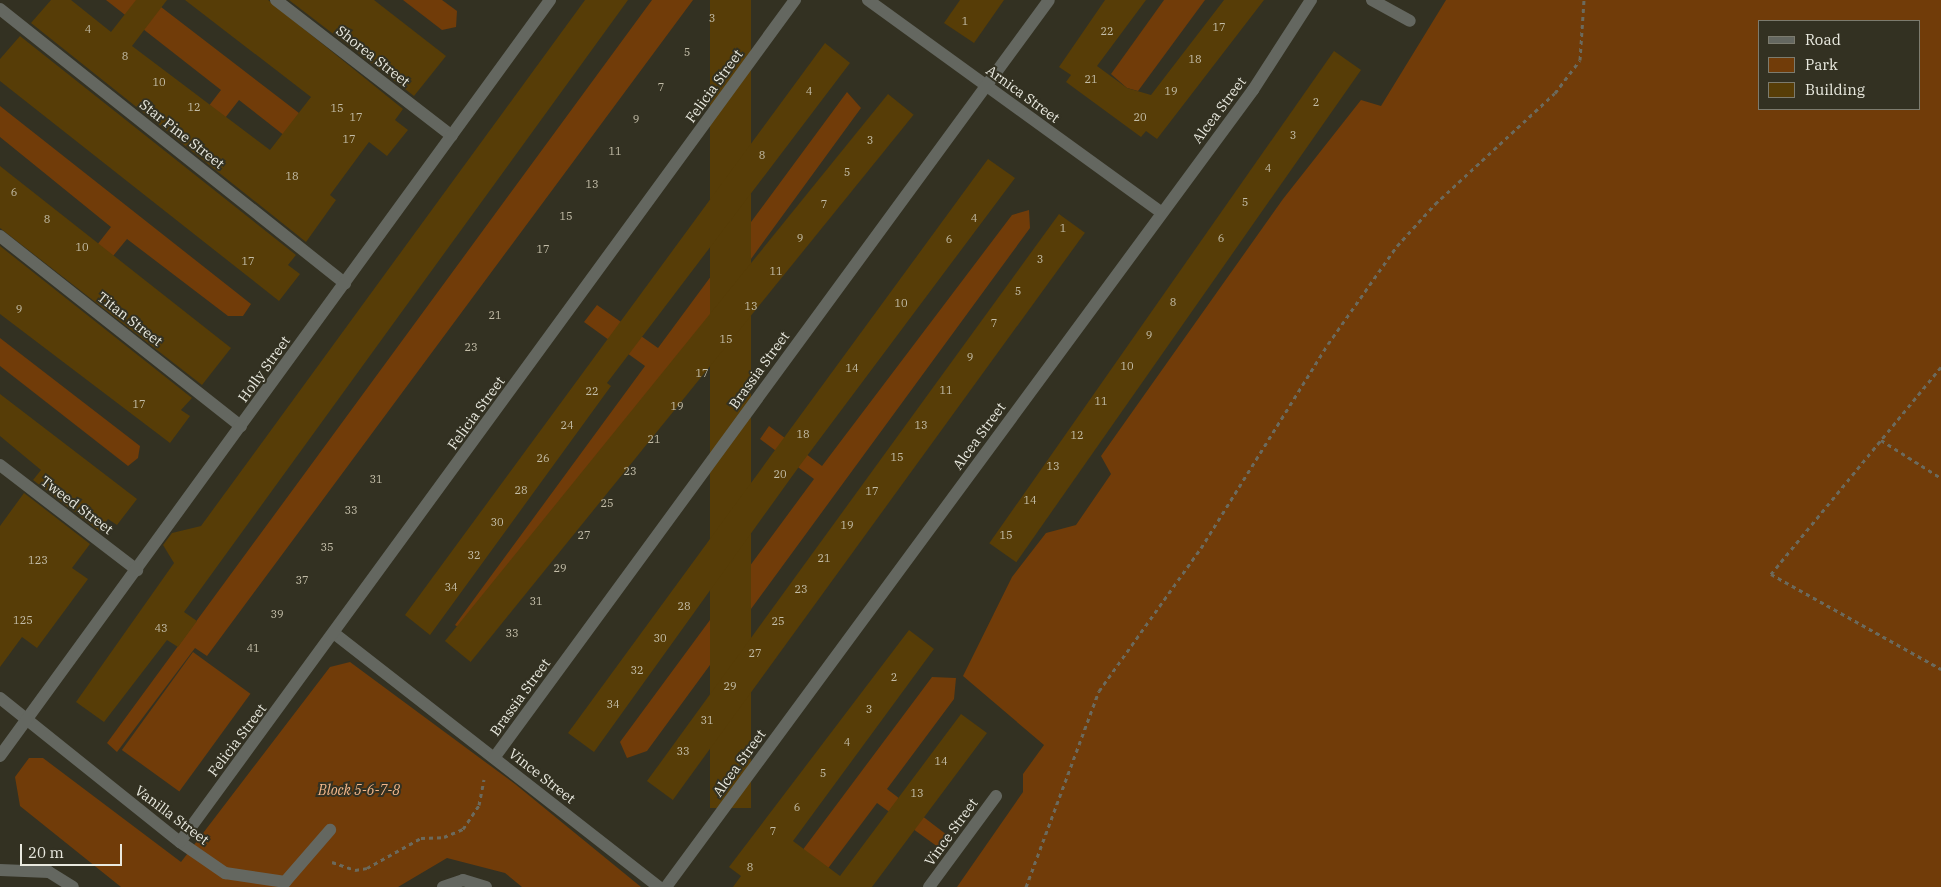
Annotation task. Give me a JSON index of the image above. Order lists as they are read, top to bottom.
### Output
{
  "streets": {
    "street": [
      "Shorea Street",
      "Felicia Street",
      "Arnica Street",
      "Alcea Street",
      "Star Pine Street",
      "Titan Street",
      "Holly Street",
      "Brassia Street",
      "Tweed Street",
      "Vince Street",
      "Vanilla Street"
    ]
  },
  "crossings": [
    ["Shorea Street", "Holly Street"],
    ["Felicia Street", "Vince Street"],
    ["Felicia Street", "Vanilla Street"],
    ["Arnica Street", "Alcea Street"],
    ["Arnica Street", "Brassia Street"],
    ["Star Pine Street", "Holly Street"],
    ["Titan Street", "Holly Street"],
    ["Holly Street", "Tweed Street"],
    ["Holly Street", "Vanilla Street"],
    ["Brassia Street", "Vince Street"]
  ],
  "parks": ["Block 5-6-7-8"],
  "house_numbers": [
    "3",
    "1",
    "17",
    "4",
    "22",
    "5",
    "8",
    "18",
    "21",
    "10",
    "7",
    "4",
    "19",
    "2",
    "12",
    "15",
    "17",
    "20",
    "9",
    "3",
    "17",
    "3",
    "11",
    "8",
    "4",
    "5",
    "18",
    "13",
    "6",
    "5",
    "7",
    "15",
    "4",
    "8",
    "1",
    "9",
    "6",
    "6",
    "10",
    "17",
    "3",
    "17",
    "11",
    "5",
    "8",
    "10",
    "13",
    "9",
    "21",
    "7",
    "9",
    "15",
    "23",
    "9",
    "10",
    "14",
    "17",
    "11",
    "22",
    "11",
    "17",
    "19",
    "24",
    "13",
    "18",
    "12",
    "21",
    "15",
    "26",
    "13",
    "23",
    "20",
    "31",
    "28",
    "17",
    "14",
    "25",
    "33",
    "30",
    "19",
    "27",
    "15",
    "35",
    "32",
    "21",
    "123",
    "29",
    "37",
    "34",
    "23",
    "31",
    "28",
    "39",
    "125",
    "25",
    "43",
    "33",
    "30",
    "41",
    "27",
    "32",
    "2",
    "29",
    "34",
    "3",
    "31",
    "4",
    "33",
    "14",
    "5",
    "13",
    "6",
    "7",
    "8"
  ],
  "legend": ["Road", "Park", "Building"],
  "scale_bar": "20 m"
}
